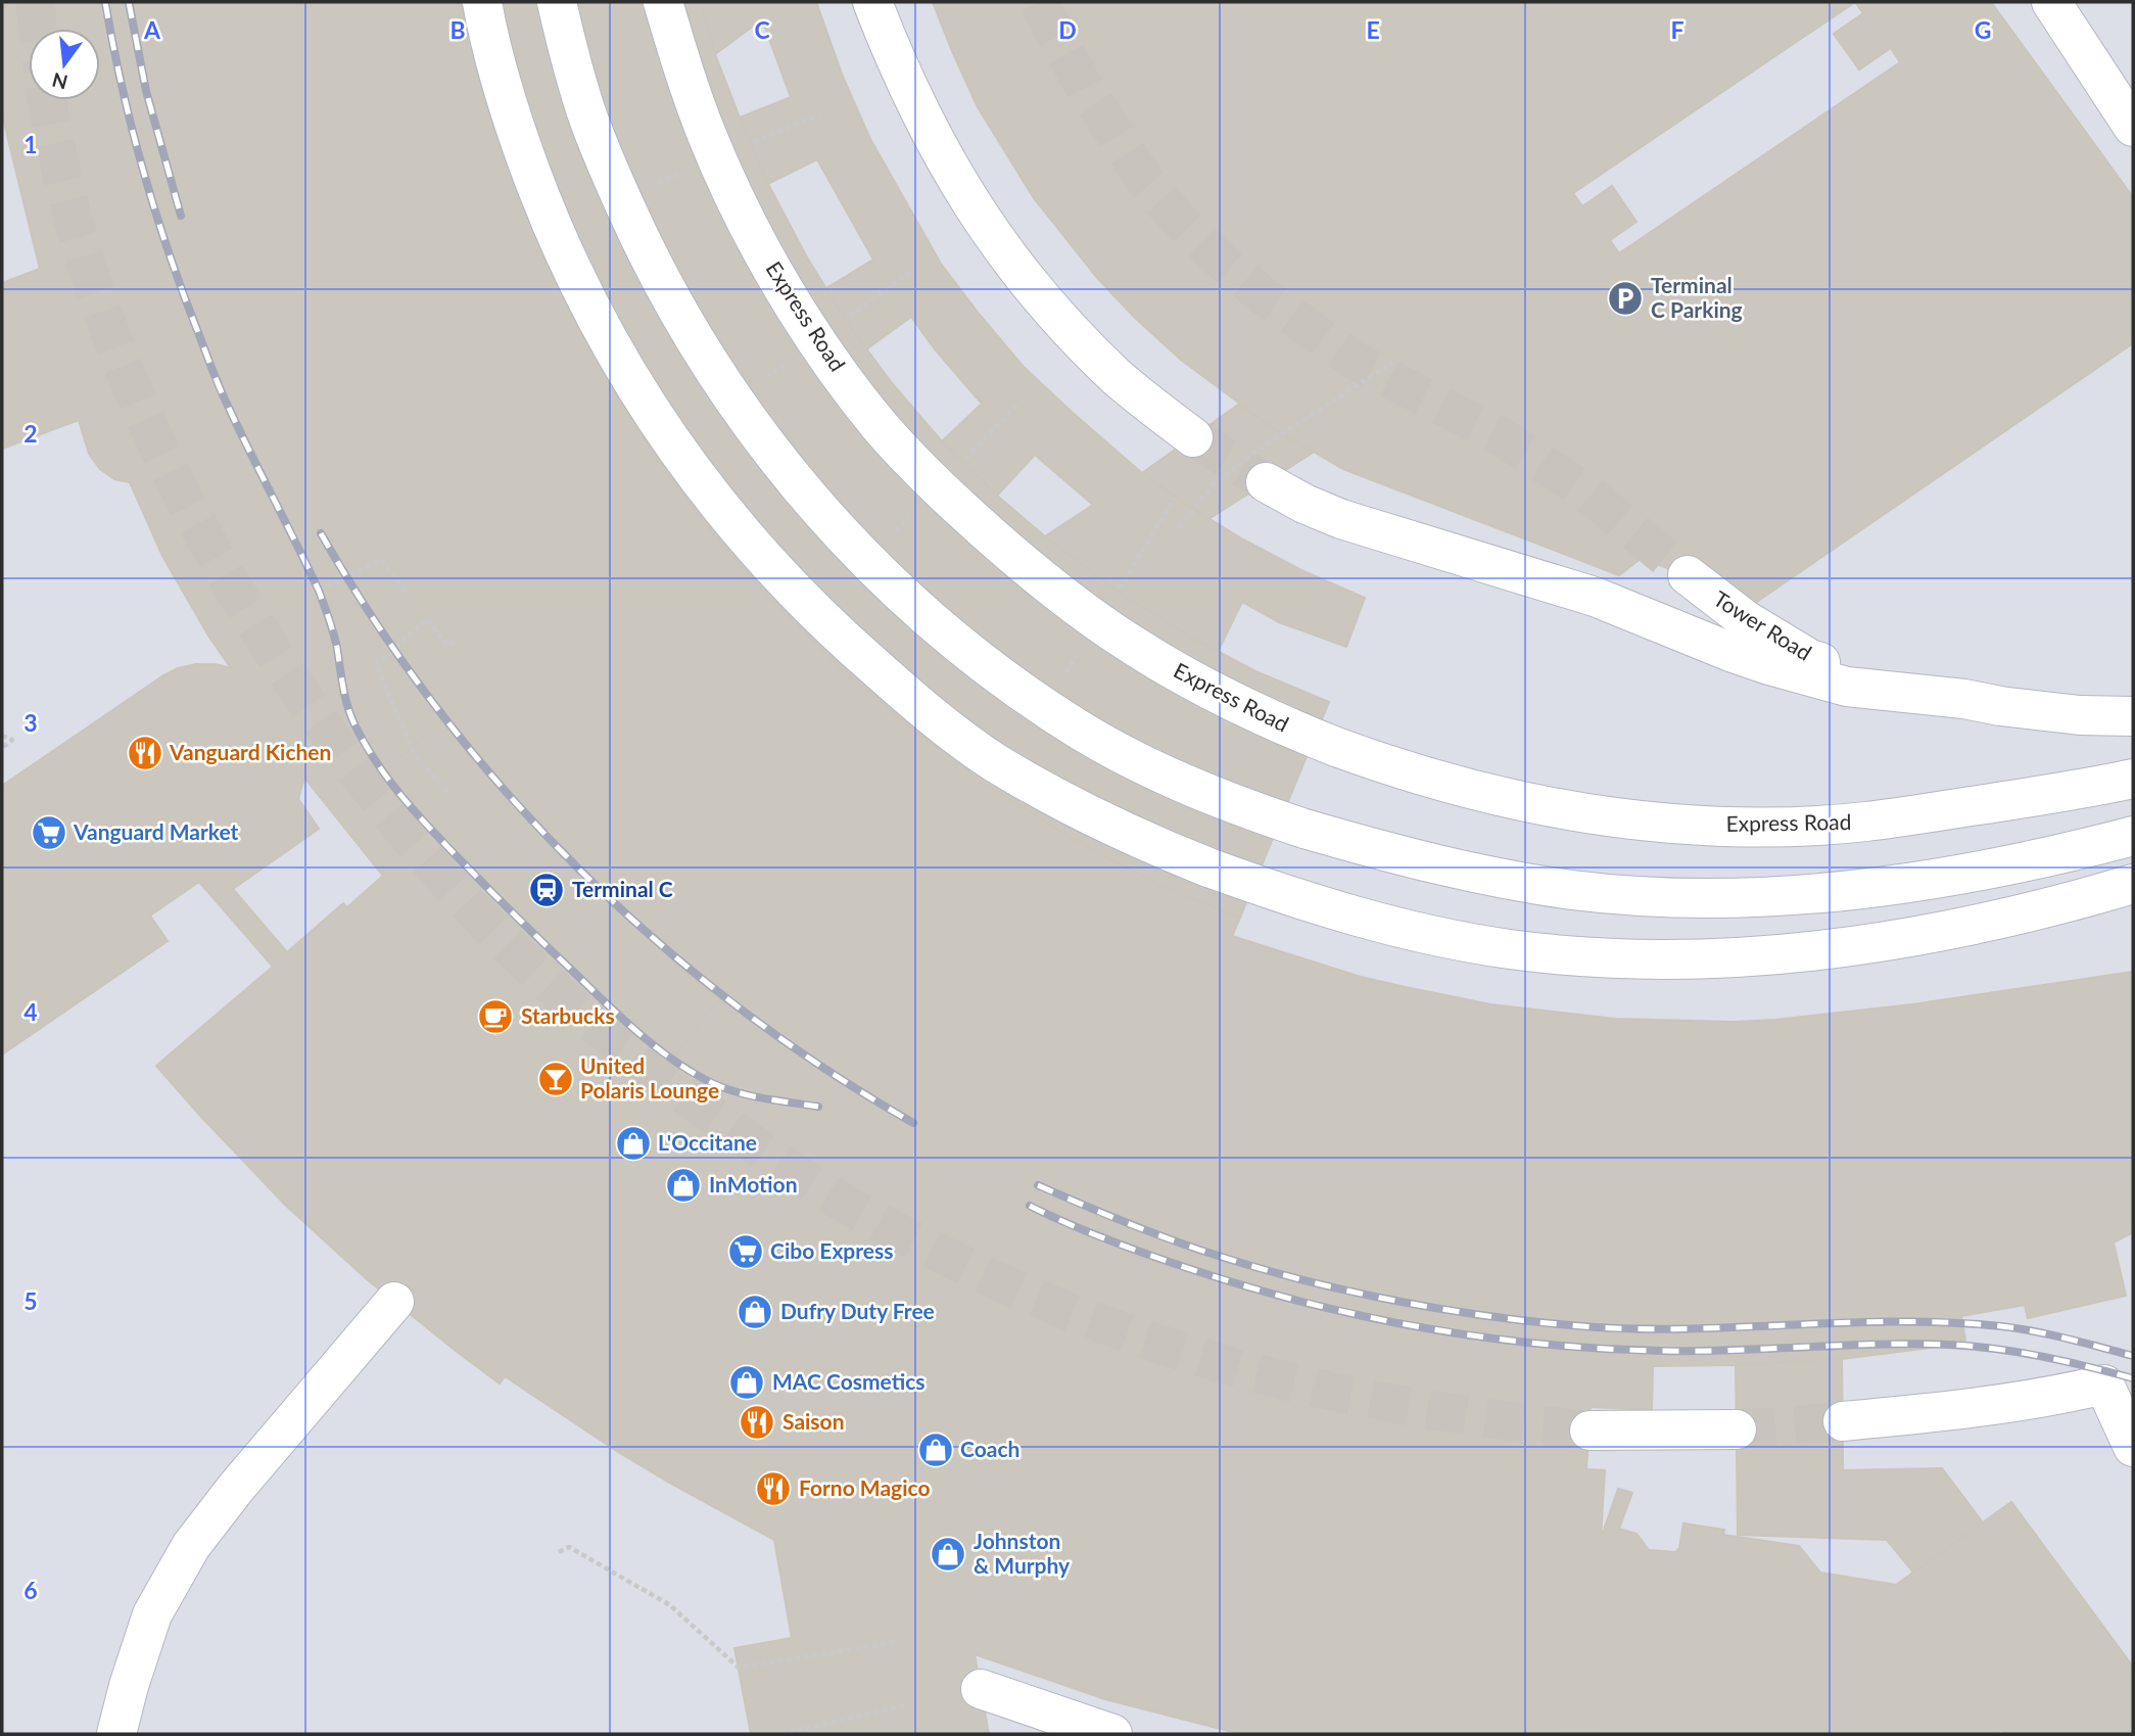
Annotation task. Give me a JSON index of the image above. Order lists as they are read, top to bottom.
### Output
{
  "streets": {
    "street": ["Express Road", "Tower Road"]
  },
  "places": {
    "parking": ["Terminal C Parking"],
    "restaurant": ["Vanguard Kichen", "Saison", "Forno Magico"],
    "supermarket": ["Vanguard Market", "Cibo Express"],
    "station": ["Terminal C"],
    "cafe": ["Starbucks"],
    "bar": ["United Polaris Lounge"],
    "shop": [
      "L'Occitane",
      "InMotion",
      "Dufry Duty Free",
      "MAC Cosmetics",
      "Coach",
      "Johnston & Murphy"
    ]
  },
  "north": "bottom",
  "grid": {
    "columns": [
      "A",
      "B",
      "C",
      "D",
      "E",
      "F",
      "G"
    ],
    "rows": [
      "1",
      "2",
      "3",
      "4",
      "5",
      "6"
    ]
  }
}
